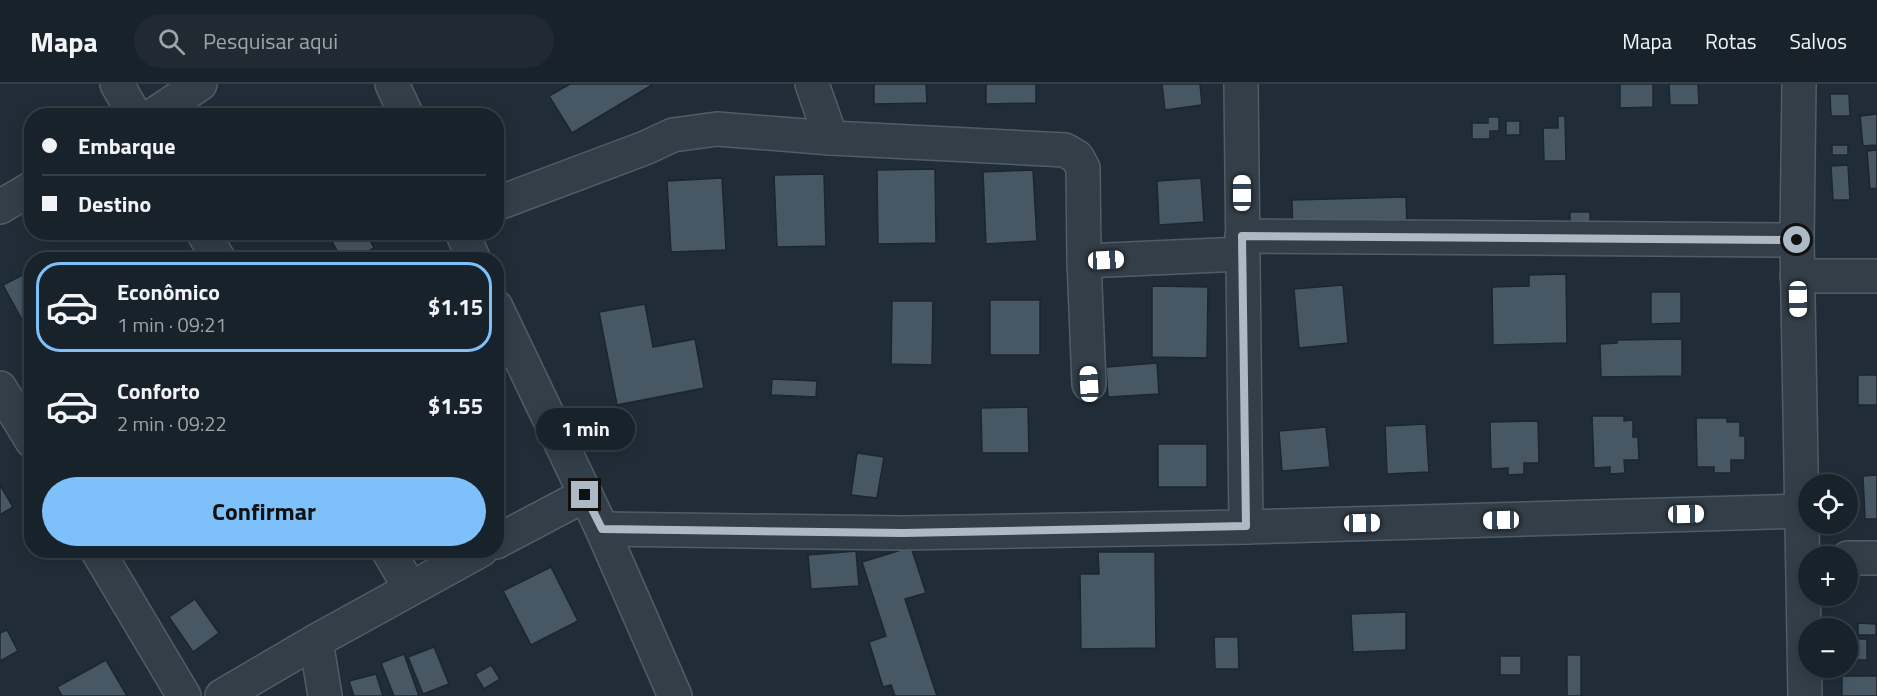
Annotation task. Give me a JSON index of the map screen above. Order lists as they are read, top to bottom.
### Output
{
  "page": {
    "header": "Mapa",
    "search": "Pesquisar aqui",
    "nav": ["Mapa", "Rotas", "Salvos"],
    "banner": ["Embarque", "Destino"],
    "list": [
      {
        "name": "Econômico",
        "note": "1 min · 09:21",
        "value": "$1.15"
      },
      {
        "name": "Conforto",
        "note": "2 min · 09:22",
        "value": "$1.55"
      }
    ],
    "bubble": "1 min",
    "buttons": "Confirmar",
    "map_buttons": ["+", "−"]
  }
}
